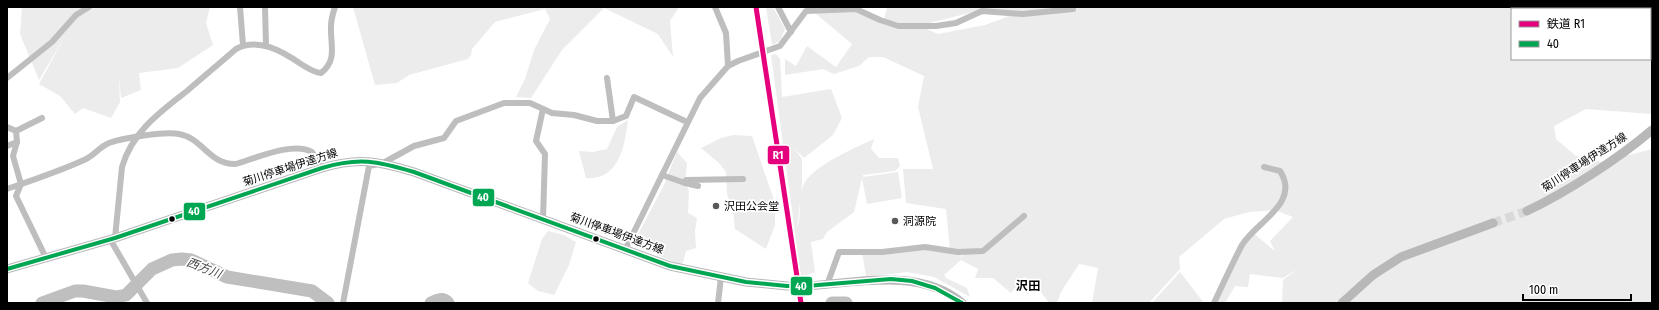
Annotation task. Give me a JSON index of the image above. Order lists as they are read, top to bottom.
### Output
{
  "streets": {
    "main road": ["菊川停車場伊達方線"]
  },
  "districts": ["沢田"],
  "water": ["西方川"],
  "places": ["沢田公会堂", "洞源院"],
  "lines": ["rail line R1", "transit line 40"],
  "legend": ["鉄道 R1", "40"],
  "scale_bar": "100 m"
}
